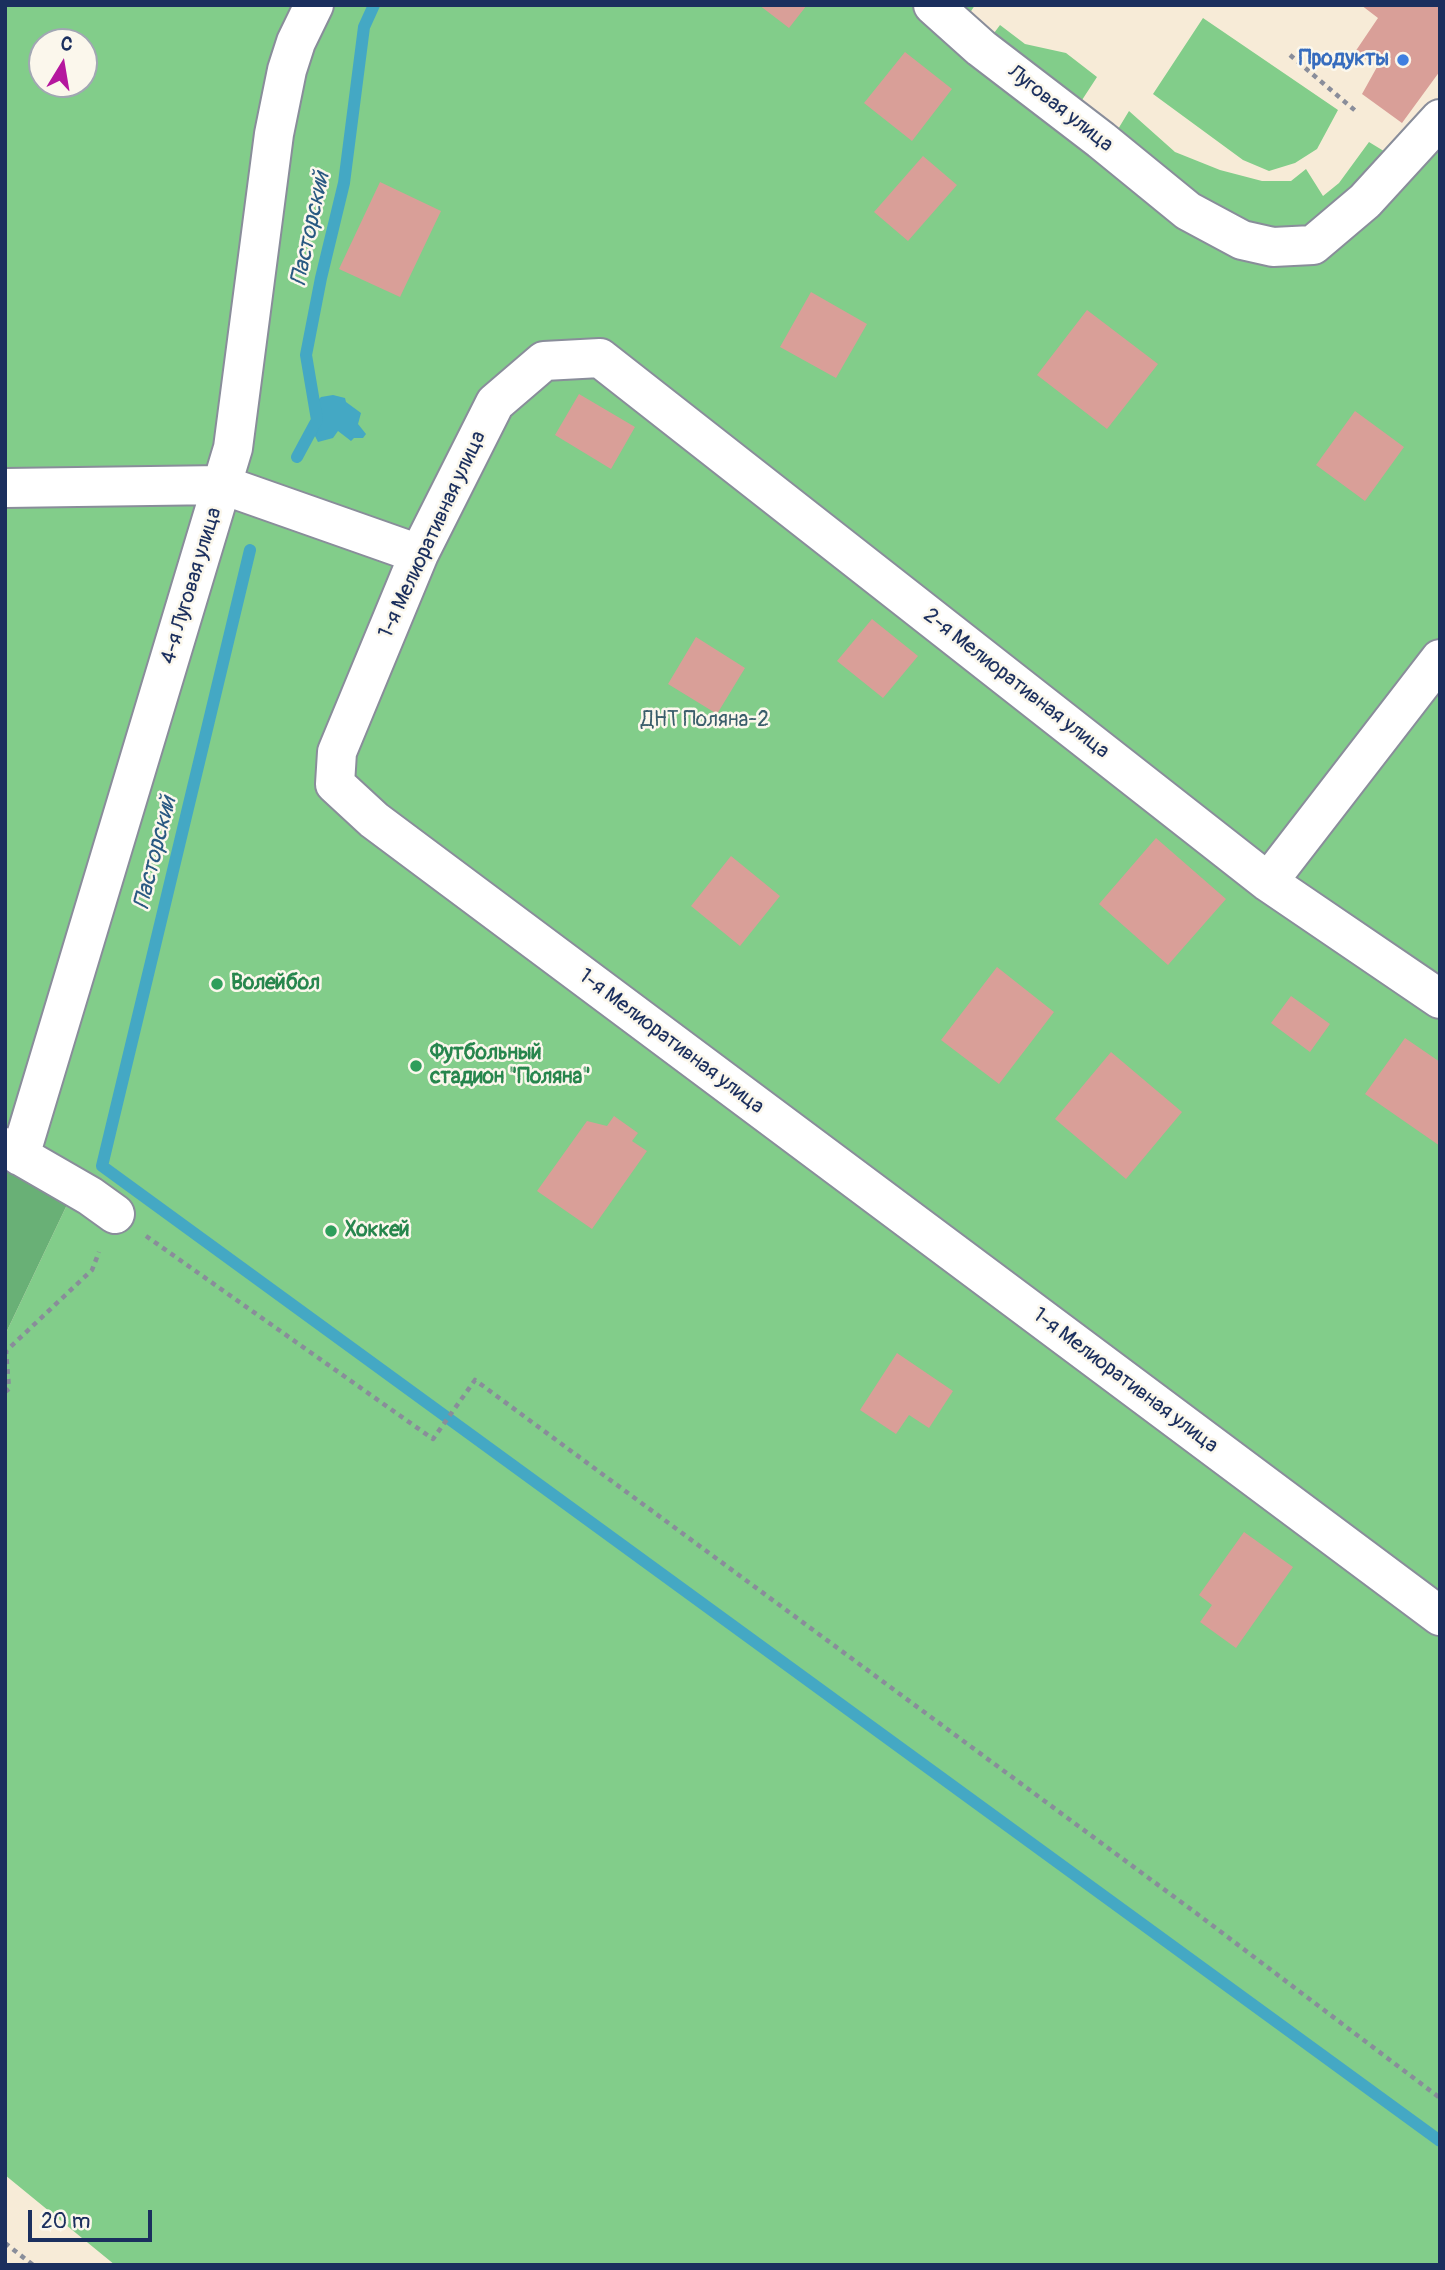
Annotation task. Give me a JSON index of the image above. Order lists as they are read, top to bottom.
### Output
{
  "streets": {
    "street": [
      "Луговая улица",
      "1-я Мелиоративная улица",
      "4-я Луговая улица",
      "2-я Мелиоративная улица"
    ]
  },
  "crossings": [
    ["1-я Мелиоративная улица", "2-я Мелиоративная улица"]
  ],
  "water": ["Пасторский"],
  "parks": ["ДНТ Поляна-2"],
  "places": [
    "Продукты",
    "Волейбол",
    "Футбольный стадион \"Поляна\"",
    "Хоккей"
  ],
  "scale_bar": "20 m",
  "north": "top"
}
